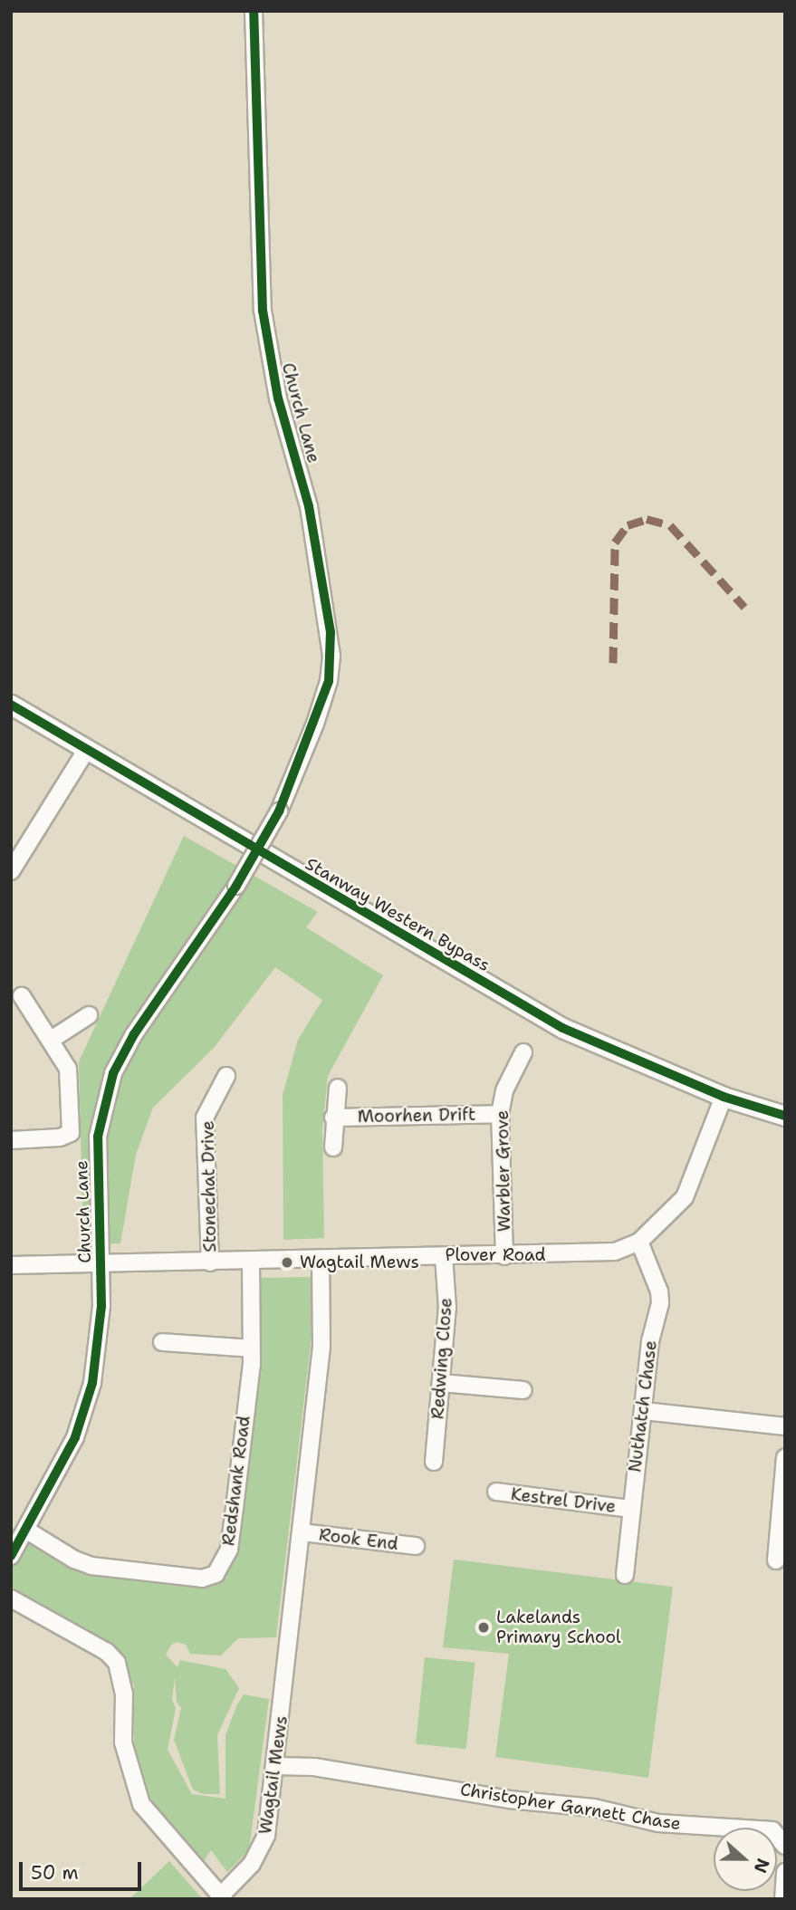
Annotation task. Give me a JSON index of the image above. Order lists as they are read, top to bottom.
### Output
{
  "streets": {
    "street": [
      "Church Lane",
      "Stanway Western Bypass",
      "Moorhen Drift",
      "Warbler Grove",
      "Stonechat Drive",
      "Plover Road",
      "Redwing Close",
      "Nuthatch Chase",
      "Redshank Road",
      "Kestrel Drive",
      "Rook End",
      "Wagtail Mews",
      "Christopher Garnett Chase"
    ]
  },
  "crossings": [
    ["Church Lane", "Plover Road"],
    ["Church Lane", "Redshank Road"],
    ["Stanway Western Bypass", "Plover Road"],
    ["Moorhen Drift", "Warbler Grove"],
    ["Warbler Grove", "Plover Road"],
    ["Stonechat Drive", "Plover Road"],
    ["Plover Road", "Redwing Close"],
    ["Plover Road", "Nuthatch Chase"],
    ["Plover Road", "Redshank Road"],
    ["Plover Road", "Wagtail Mews"],
    ["Nuthatch Chase", "Kestrel Drive"],
    ["Rook End", "Wagtail Mews"],
    ["Wagtail Mews", "Christopher Garnett Chase"]
  ],
  "places": ["Wagtail Mews", "Lakelands Primary School"],
  "scale_bar": "50 m",
  "north": "right"
}
